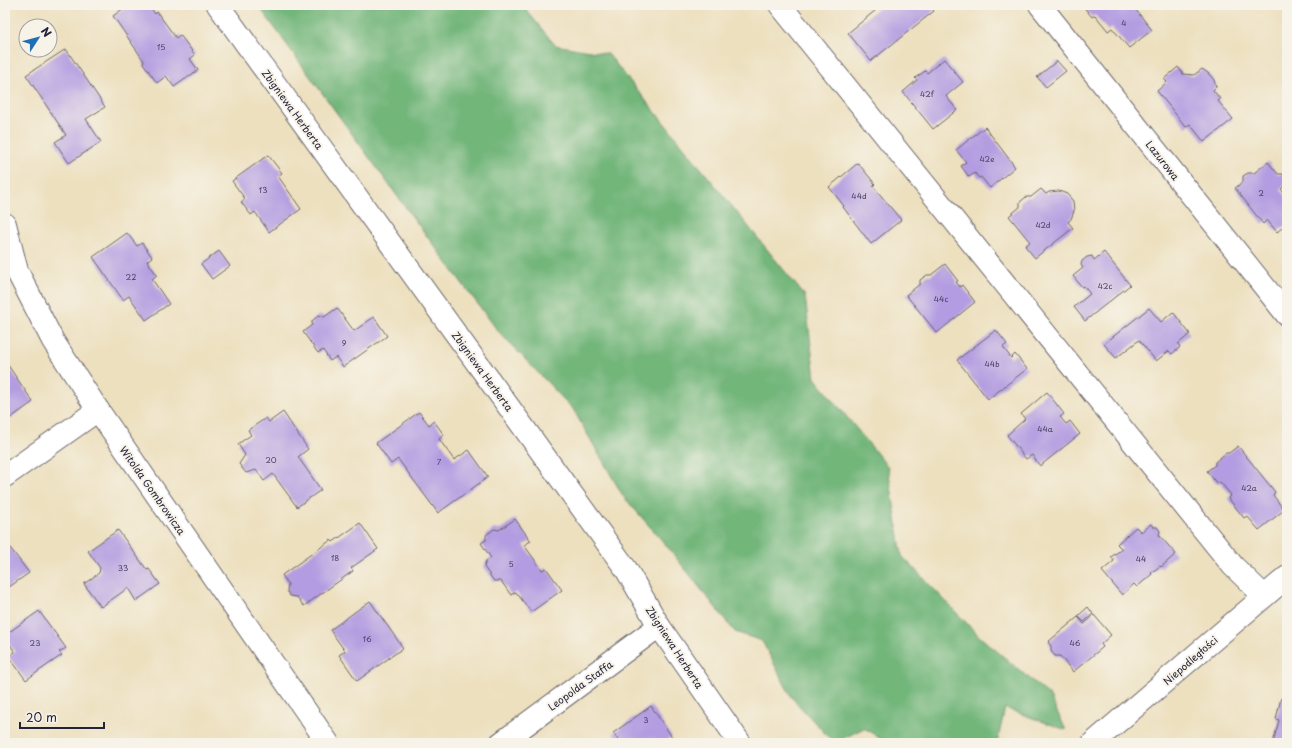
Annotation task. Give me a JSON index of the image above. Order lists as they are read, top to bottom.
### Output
{
  "streets": {
    "street": [
      "Zbigniewa Herberta",
      "Lazurowa",
      "Witolda Gombrowicza",
      "Niepodległości",
      "Leopolda Staffa"
    ]
  },
  "crossings": [
    ["Zbigniewa Herberta", "Leopolda Staffa"]
  ],
  "house_numbers": [
    "4",
    "15",
    "42f",
    "42e",
    "13",
    "2",
    "44d",
    "42d",
    "22",
    "42c",
    "44c",
    "9",
    "44b",
    "44a",
    "20",
    "7",
    "42a",
    "18",
    "44",
    "5",
    "33",
    "16",
    "23",
    "46",
    "3"
  ],
  "scale_bar": "20 m",
  "north": "top right"
}
